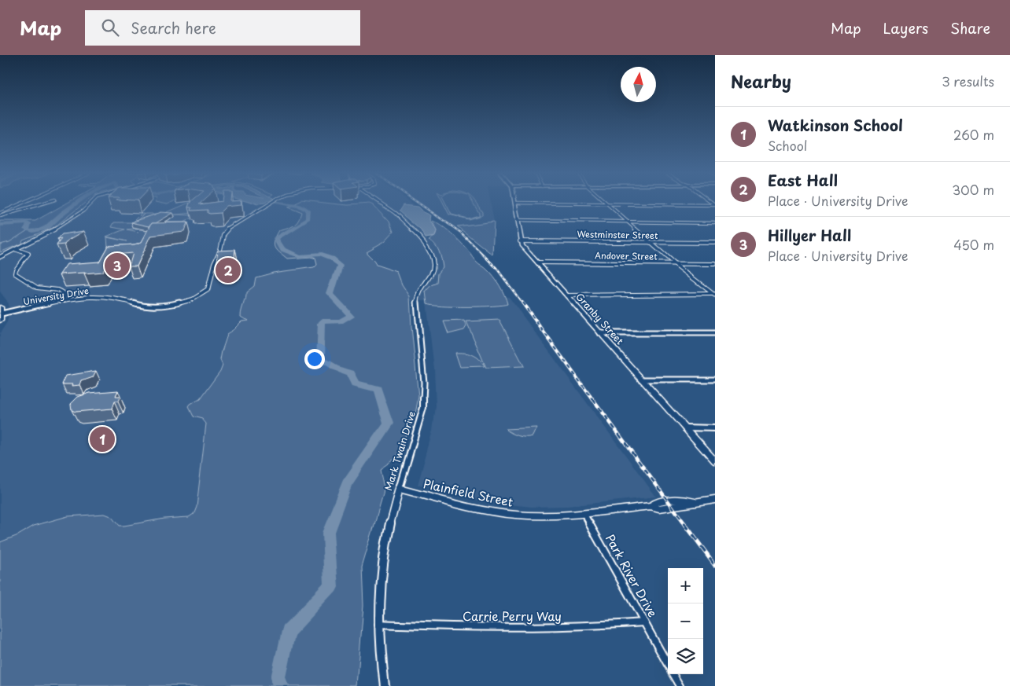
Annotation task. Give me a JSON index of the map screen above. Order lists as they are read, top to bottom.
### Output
{
  "streets": {
    "main road": ["Granby Street"],
    "street": [
      "Westminster Street",
      "Andover Street",
      "University Drive",
      "Mark Twain Drive",
      "Plainfield Street",
      "Park River Drive",
      "Carrie Perry Way"
    ]
  },
  "crossings": [
    ["Westminster Street", "Granby Street"],
    ["Andover Street", "Granby Street"],
    ["Mark Twain Drive", "Plainfield Street"],
    ["Mark Twain Drive", "Carrie Perry Way"],
    ["Plainfield Street", "Park River Drive"],
    ["Park River Drive", "Carrie Perry Way"]
  ],
  "north": "top",
  "page": {
    "header": "Map",
    "search": "Search here",
    "nav": ["Map", "Layers", "Share"],
    "heading": ["Nearby", "3 results"],
    "list": [
      {
        "mark": "1",
        "name": "Watkinson School",
        "note": "School",
        "value": "260 m"
      },
      {
        "mark": "2",
        "name": "East Hall",
        "note": "Place · University Drive",
        "value": "300 m"
      },
      {
        "mark": "3",
        "name": "Hillyer Hall",
        "note": "Place · University Drive",
        "value": "450 m"
      }
    ],
    "pins": ["3", "2", "1"],
    "map_buttons": ["+", "−"]
  }
}
